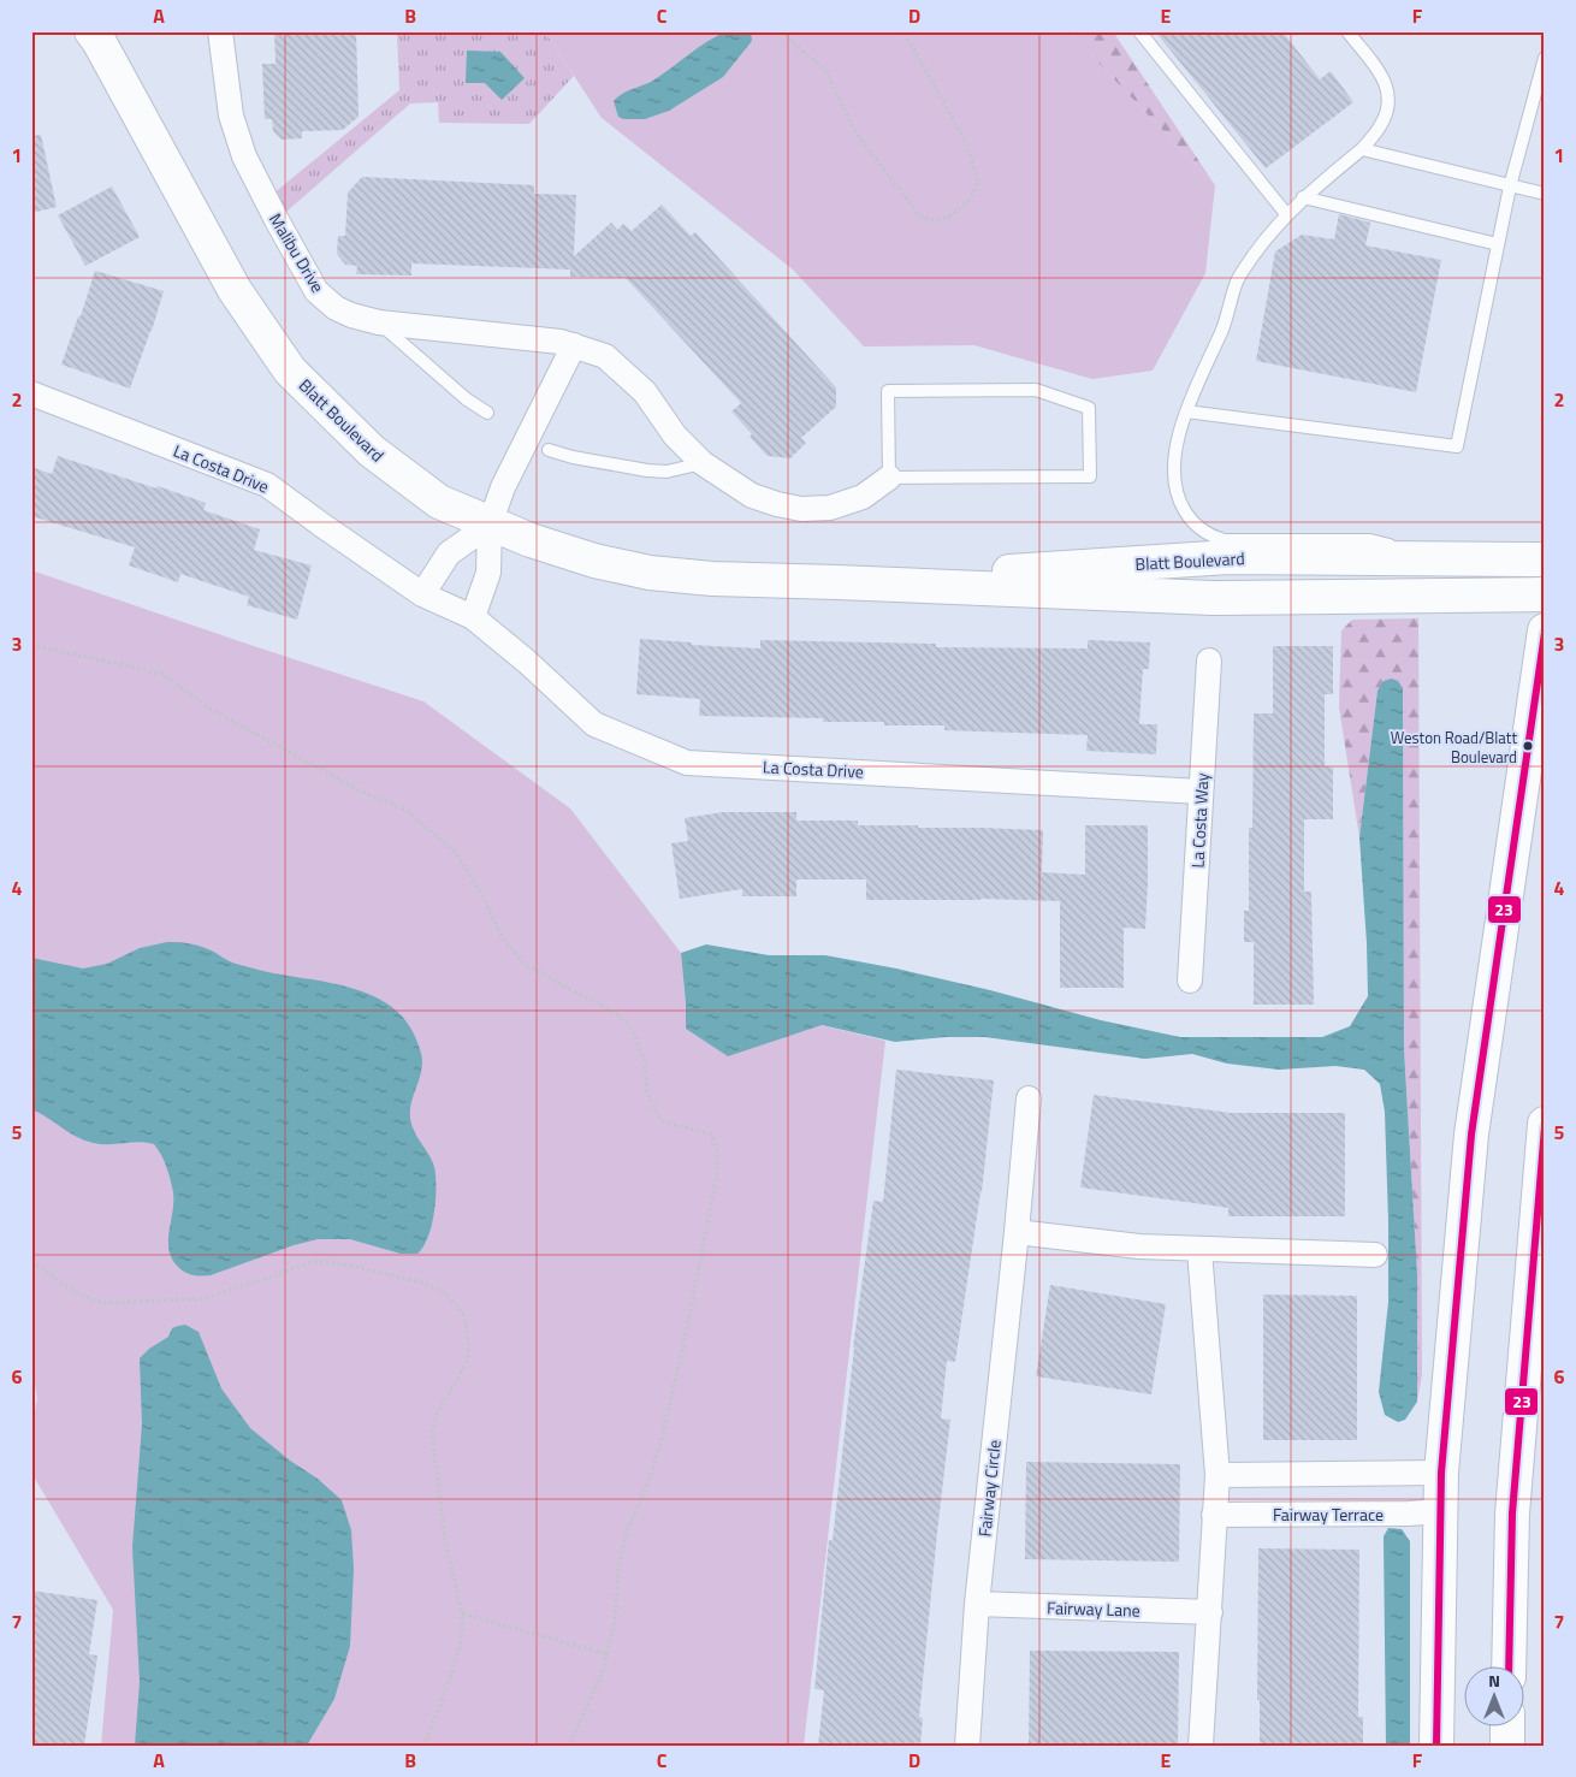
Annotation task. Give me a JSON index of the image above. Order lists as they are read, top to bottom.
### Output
{
  "streets": {
    "street": [
      "Malibu Drive",
      "Blatt Boulevard",
      "La Costa Drive",
      "La Costa Way",
      "Fairway Circle",
      "Fairway Terrace",
      "Fairway Lane"
    ]
  },
  "crossings": [
    ["La Costa Drive", "La Costa Way"],
    ["Fairway Circle", "Fairway Lane"]
  ],
  "places": ["Weston Road/Blatt Boulevard"],
  "lines": ["transit line 23"],
  "north": "top",
  "grid": {
    "columns": [
      "A",
      "B",
      "C",
      "D",
      "E",
      "F"
    ],
    "rows": [
      "1",
      "2",
      "3",
      "4",
      "5",
      "6",
      "7"
    ]
  }
}
